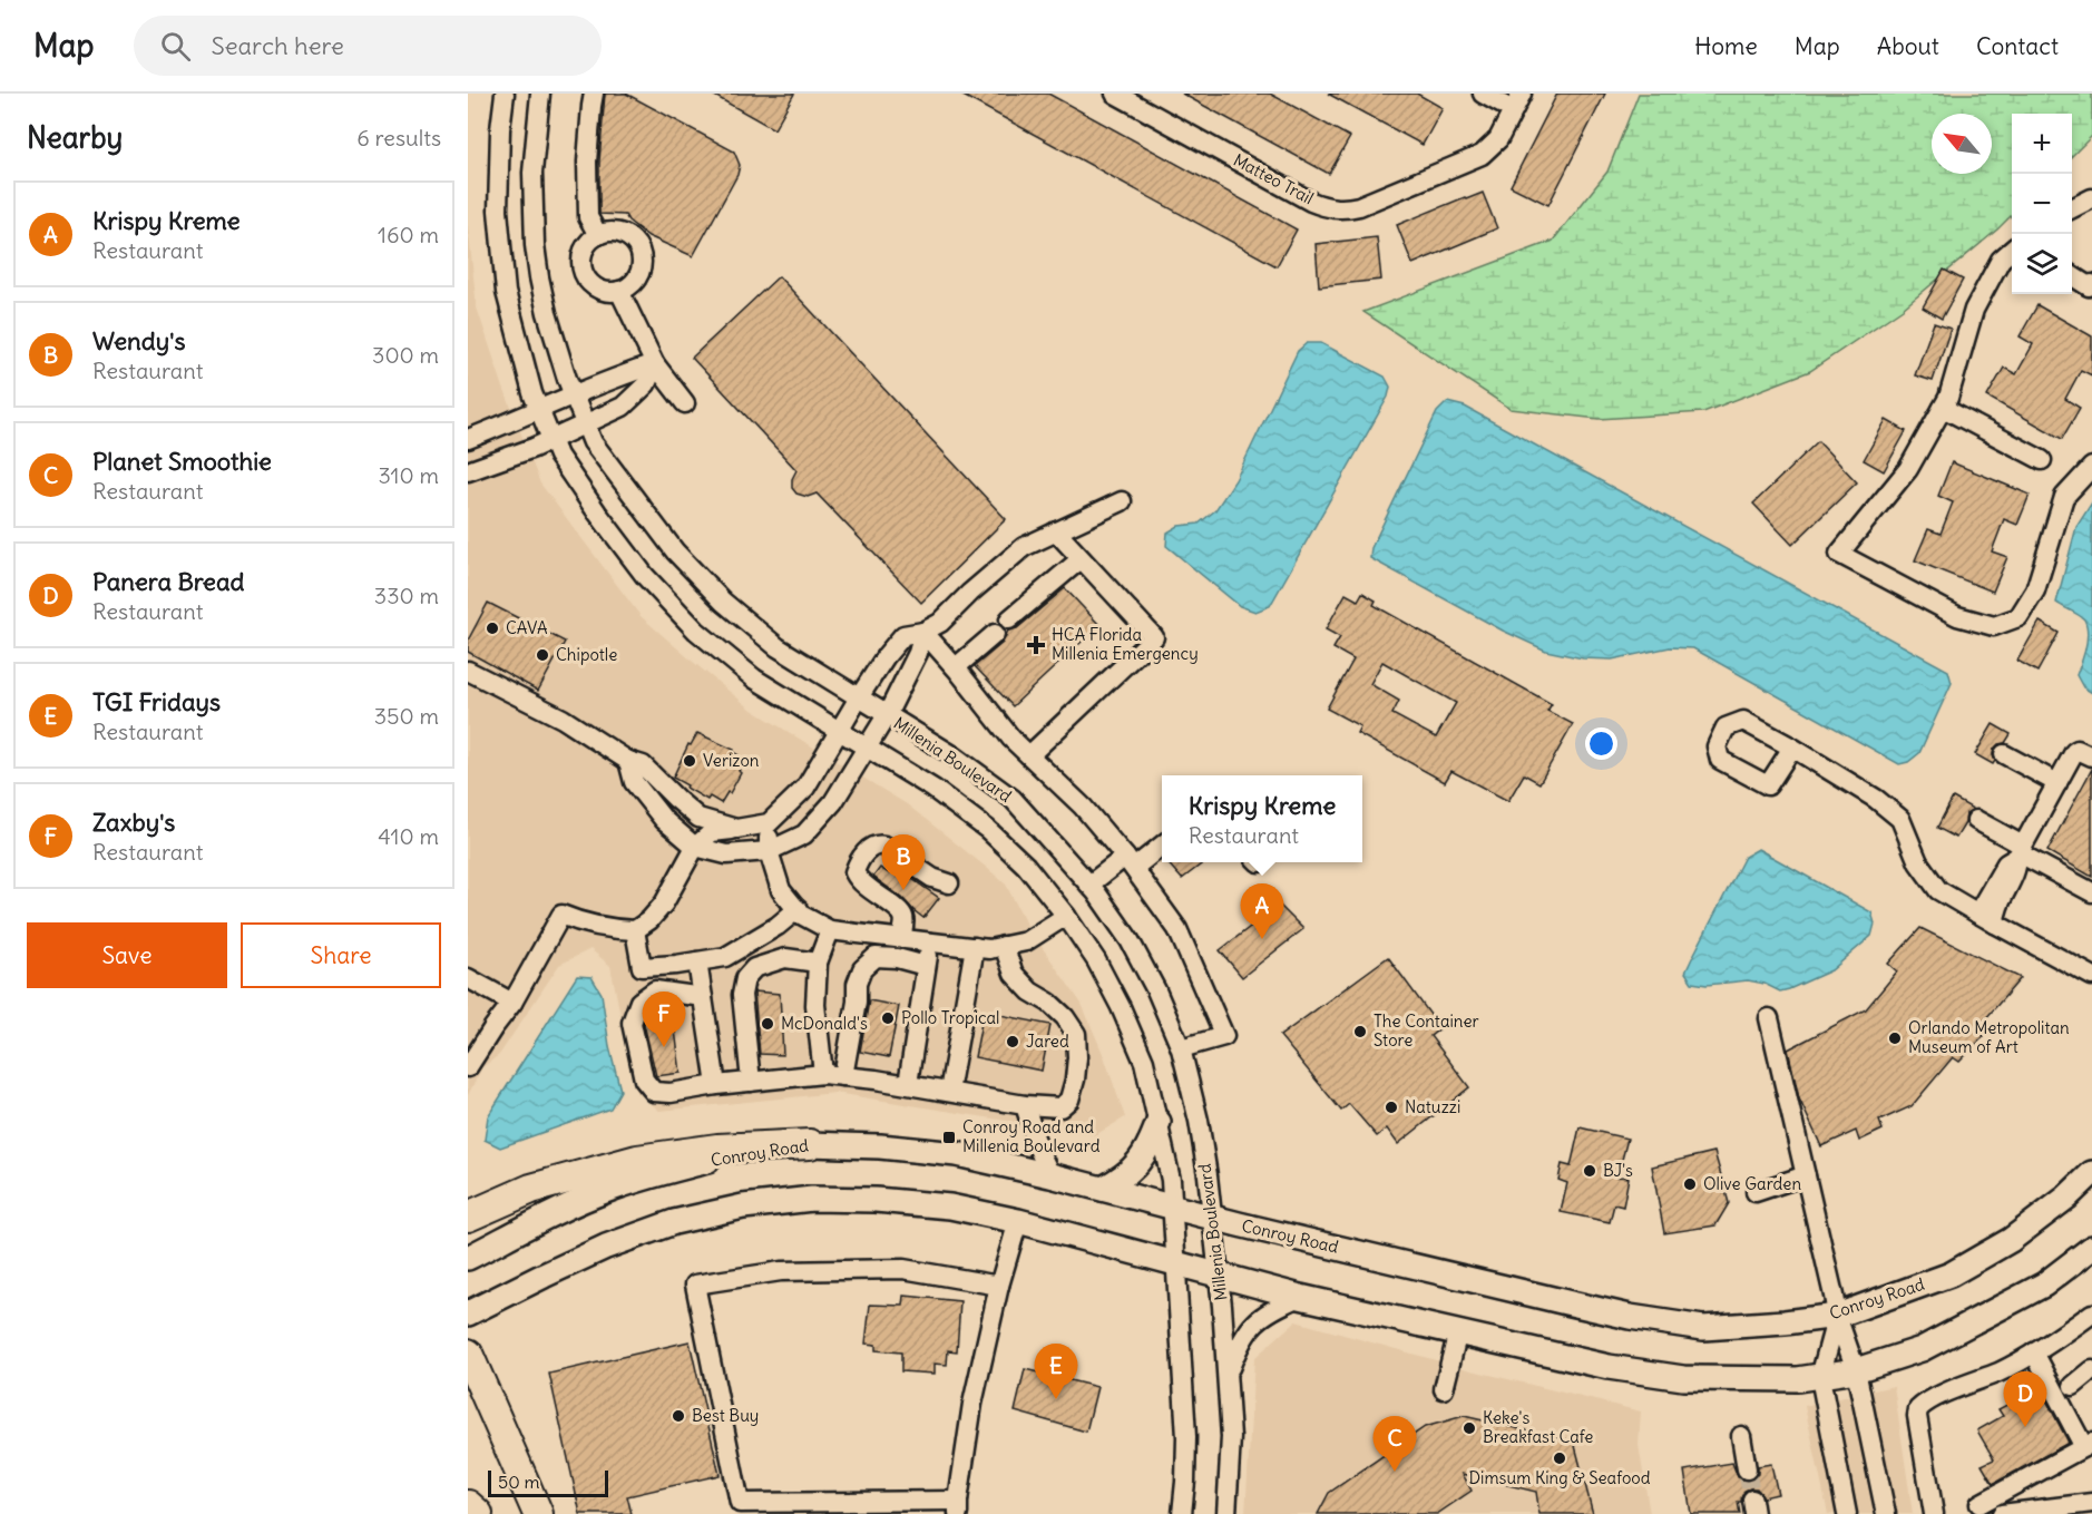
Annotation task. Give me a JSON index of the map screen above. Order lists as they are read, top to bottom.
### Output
{
  "streets": {
    "main road": ["Conroy Road"],
    "street": ["Matteo Trail", "Millenia Boulevard"]
  },
  "crossings": [
    ["Millenia Boulevard", "Conroy Road"]
  ],
  "places": {
    "other": [
      "CAVA",
      "Chipotle",
      "Verizon",
      "Pollo Tropical",
      "McDonald's",
      "The Container Store",
      "Orlando Metropolitan Museum of Art",
      "Jared",
      "Natuzzi",
      "BJ's",
      "Olive Garden",
      "Best Buy",
      "Keke's Breakfast Cafe",
      "Dimsum King & Seafood"
    ],
    "health": ["HCA Florida Millenia Emergency"],
    "transit": ["Conroy Road and Millenia Boulevard"]
  },
  "scale_bar": "50 m",
  "north": "top left",
  "page": {
    "header": "Map",
    "search": "Search here",
    "nav": [
      "Home",
      "Map",
      "About",
      "Contact"
    ],
    "heading": ["Nearby", "6 results"],
    "map_buttons": ["+", "−"],
    "list": [
      {
        "mark": "A",
        "name": "Krispy Kreme",
        "note": "Restaurant",
        "value": "160 m"
      },
      {
        "mark": "B",
        "name": "Wendy's",
        "note": "Restaurant",
        "value": "300 m"
      },
      {
        "mark": "C",
        "name": "Planet Smoothie",
        "note": "Restaurant",
        "value": "310 m"
      },
      {
        "mark": "D",
        "name": "Panera Bread",
        "note": "Restaurant",
        "value": "330 m"
      },
      {
        "mark": "E",
        "name": "TGI Fridays",
        "note": "Restaurant",
        "value": "350 m"
      },
      {
        "mark": "F",
        "name": "Zaxby's",
        "note": "Restaurant",
        "value": "410 m"
      }
    ],
    "popup": ["Krispy Kreme", "Restaurant"],
    "pins": [
      "B",
      "A",
      "F",
      "E",
      "D",
      "C"
    ],
    "buttons": ["Save", "Share"],
    "scale": "50 m"
  }
}
